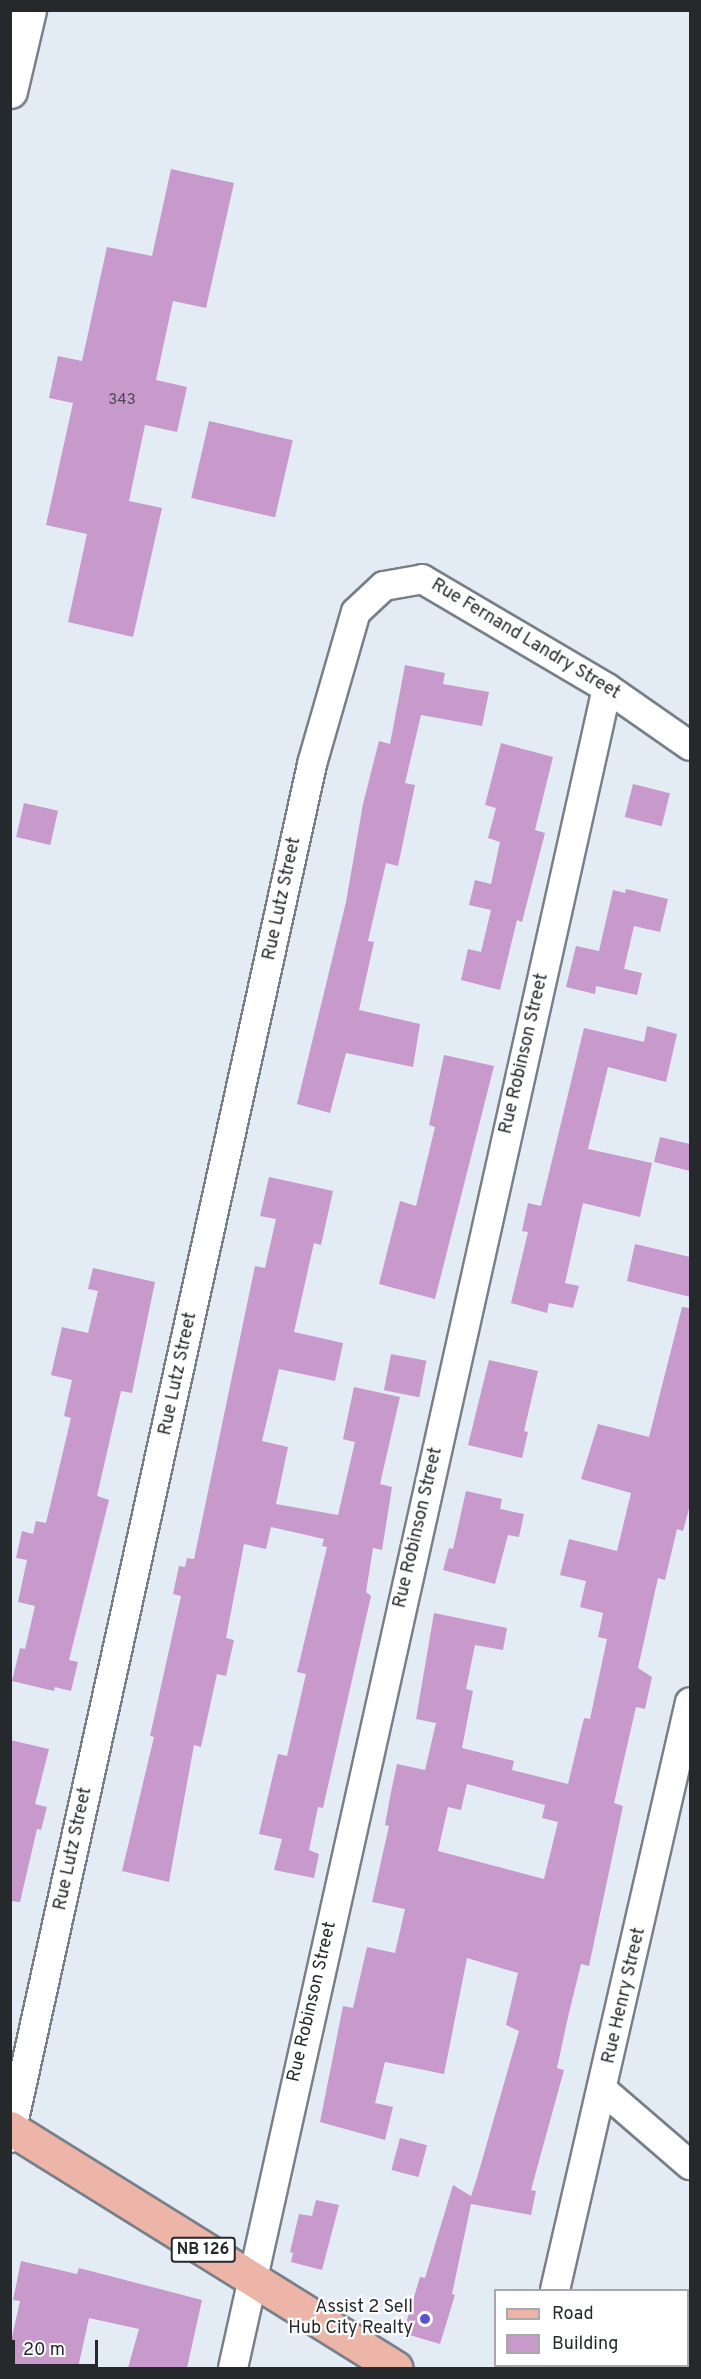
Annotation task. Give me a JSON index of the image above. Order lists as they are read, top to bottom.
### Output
{
  "streets": {
    "main road": ["NB 126"],
    "street": [
      "Rue Fernand Landry Street",
      "Rue Lutz Street",
      "Rue Robinson Street",
      "Rue Henry Street"
    ]
  },
  "crossings": [
    ["Rue Fernand Landry Street", "Rue Lutz Street"],
    ["Rue Fernand Landry Street", "Rue Robinson Street"],
    ["Rue Lutz Street", "NB 126"],
    ["Rue Robinson Street", "NB 126"]
  ],
  "places": ["Assist 2 Sell Hub City Realty"],
  "house_numbers": ["343"],
  "legend": ["Road", "Building"],
  "scale_bar": "20 m"
}
